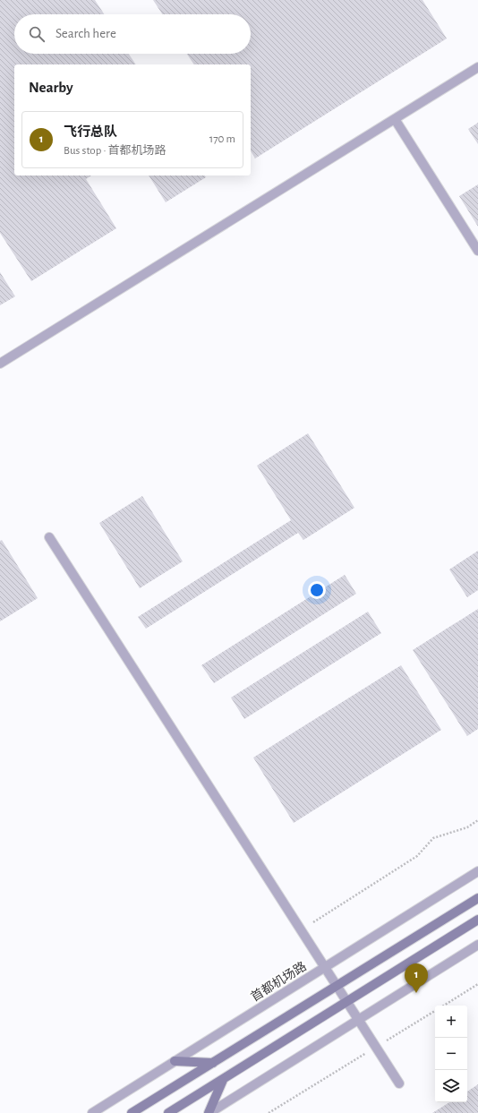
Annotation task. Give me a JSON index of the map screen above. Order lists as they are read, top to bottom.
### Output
{
  "streets": {
    "street": ["首都机场路"]
  },
  "page": {
    "search": "Search here",
    "heading": "Nearby",
    "list": [
      {
        "mark": "1",
        "name": "飞行总队",
        "note": "Bus stop · 首都机场路",
        "value": "170 m"
      }
    ],
    "pins": "1",
    "map_buttons": ["+", "−"]
  }
}
